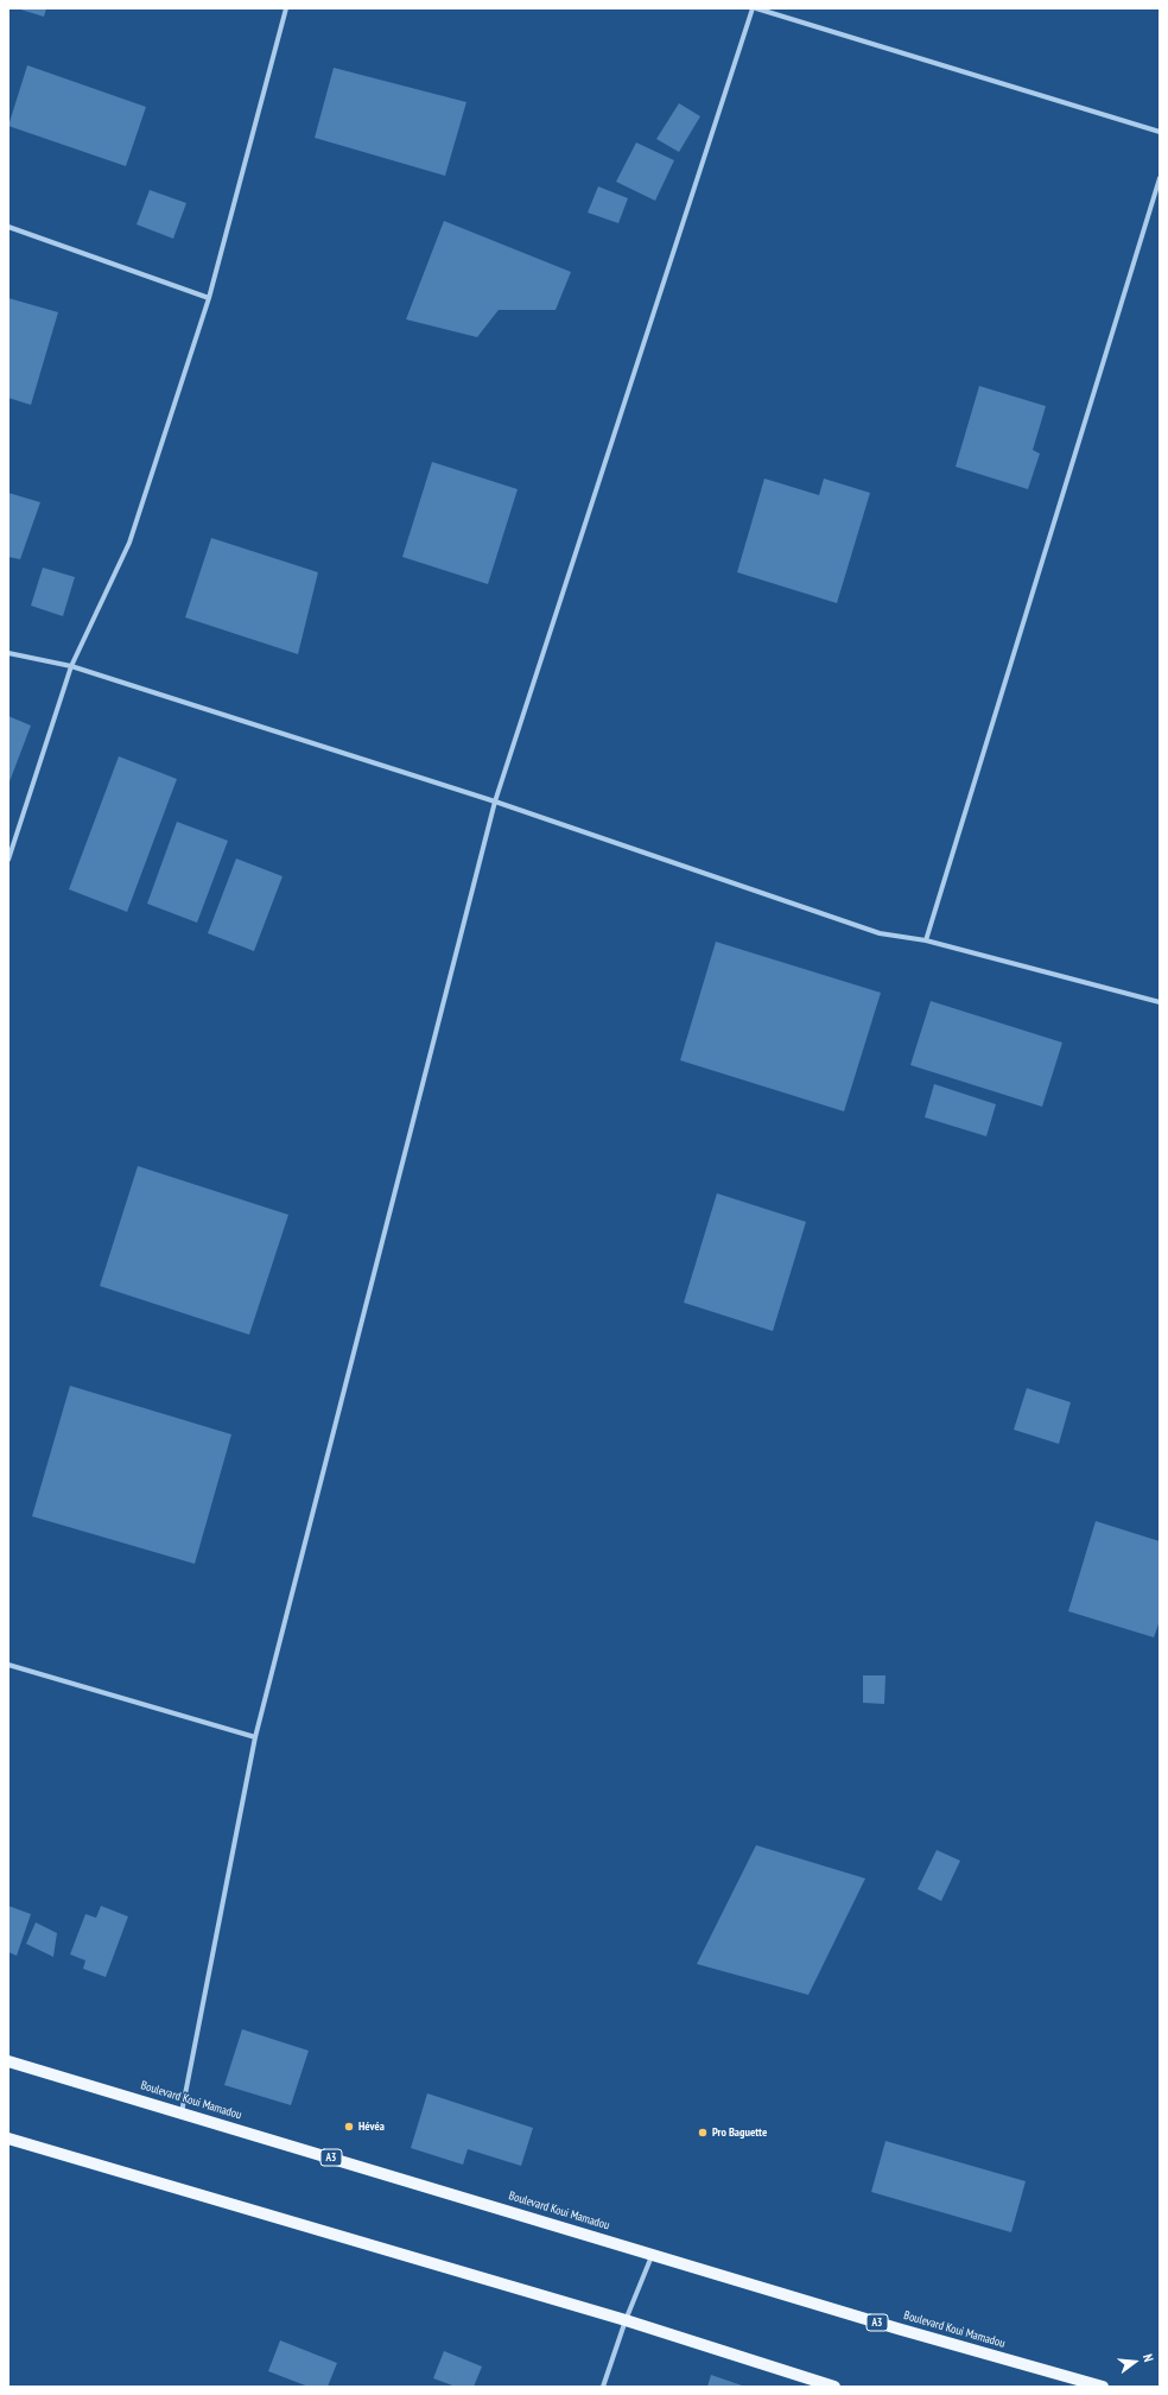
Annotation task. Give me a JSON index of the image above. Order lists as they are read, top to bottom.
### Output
{
  "streets": {
    "main road": ["Boulevard Koui Mamadou", "A3"]
  },
  "places": ["Hévéa", "Pro Baguette"],
  "north": "right"
}
